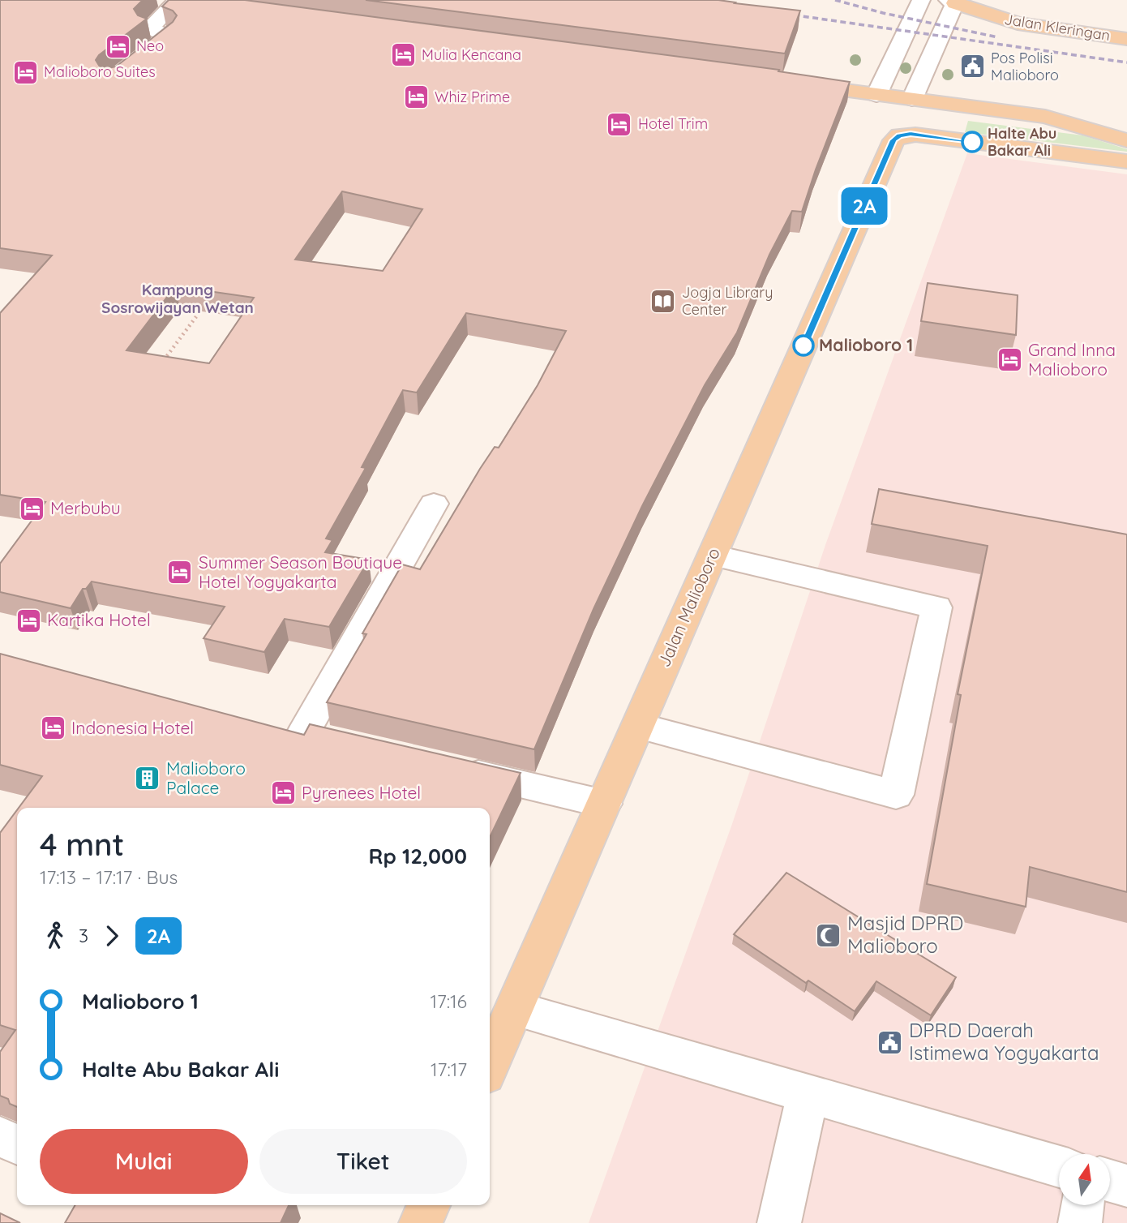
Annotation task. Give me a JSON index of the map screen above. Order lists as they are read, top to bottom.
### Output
{
  "streets": {
    "main road": ["Jalan Kleringan", "Jalan Malioboro"]
  },
  "districts": ["Kampung Sosrowijayan Wetan"],
  "places": {
    "hotel": [
      "Neo",
      "Mulia Kencana",
      "Malioboro Suites",
      "Whiz Prime",
      "Hotel Trim",
      "Grand Inna Malioboro",
      "Merbubu",
      "Summer Season Boutique Hotel Yogyakarta",
      "Kartika Hotel",
      "Indonesia Hotel",
      "Pyrenees Hotel"
    ],
    "public building": ["Pos Polisi Malioboro", "DPRD Daerah Istimewa Yogyakarta"],
    "other": ["Halte Abu Bakar Ali", "Malioboro 1"],
    "library": ["Jogja Library Center"],
    "building": ["Malioboro Palace"],
    "mosque": ["Masjid DPRD Malioboro"]
  },
  "lines": ["bus line 2A"],
  "north": "top",
  "page": {
    "on_map": "2A",
    "heading": ["4 mnt", "17:13 – 17:17 · Bus", "Rp 12,000"],
    "legs": ["3", "2A"],
    "list": [
      {
        "name": "Malioboro 1",
        "value": "17:16"
      },
      {
        "name": "Halte Abu Bakar Ali",
        "value": "17:17"
      }
    ],
    "buttons": ["Mulai", "Tiket"]
  }
}
